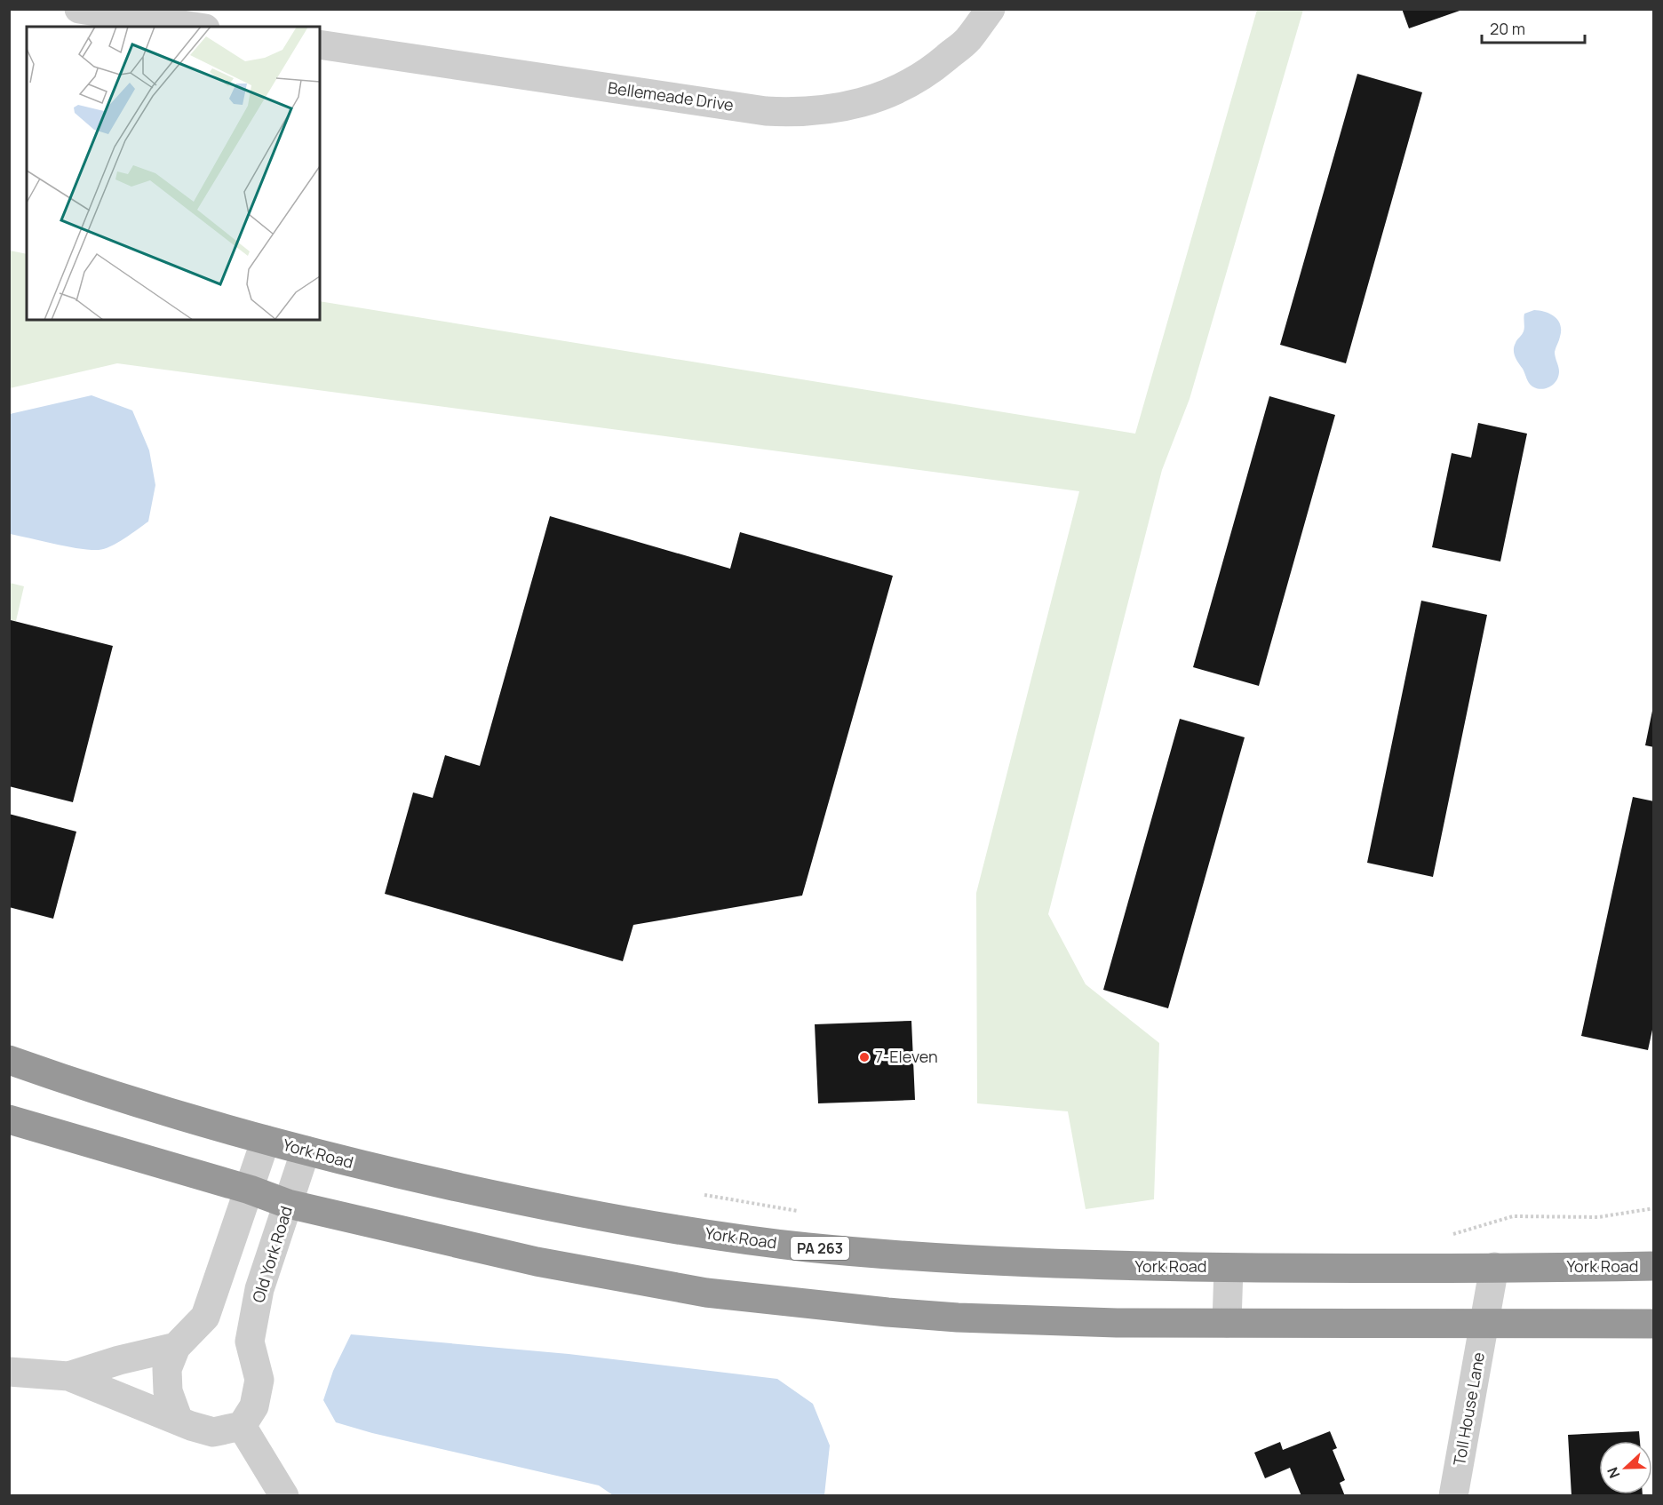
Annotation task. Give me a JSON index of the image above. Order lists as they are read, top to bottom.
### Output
{
  "streets": {
    "highway": ["York Road", "PA 263"],
    "street": ["Bellemeade Drive", "Old York Road", "Toll House Lane"]
  },
  "crossings": [
    ["York Road", "Old York Road"],
    ["York Road", "Toll House Lane"]
  ],
  "places": ["7-Eleven"],
  "scale_bar": "20 m",
  "north": "left"
}
